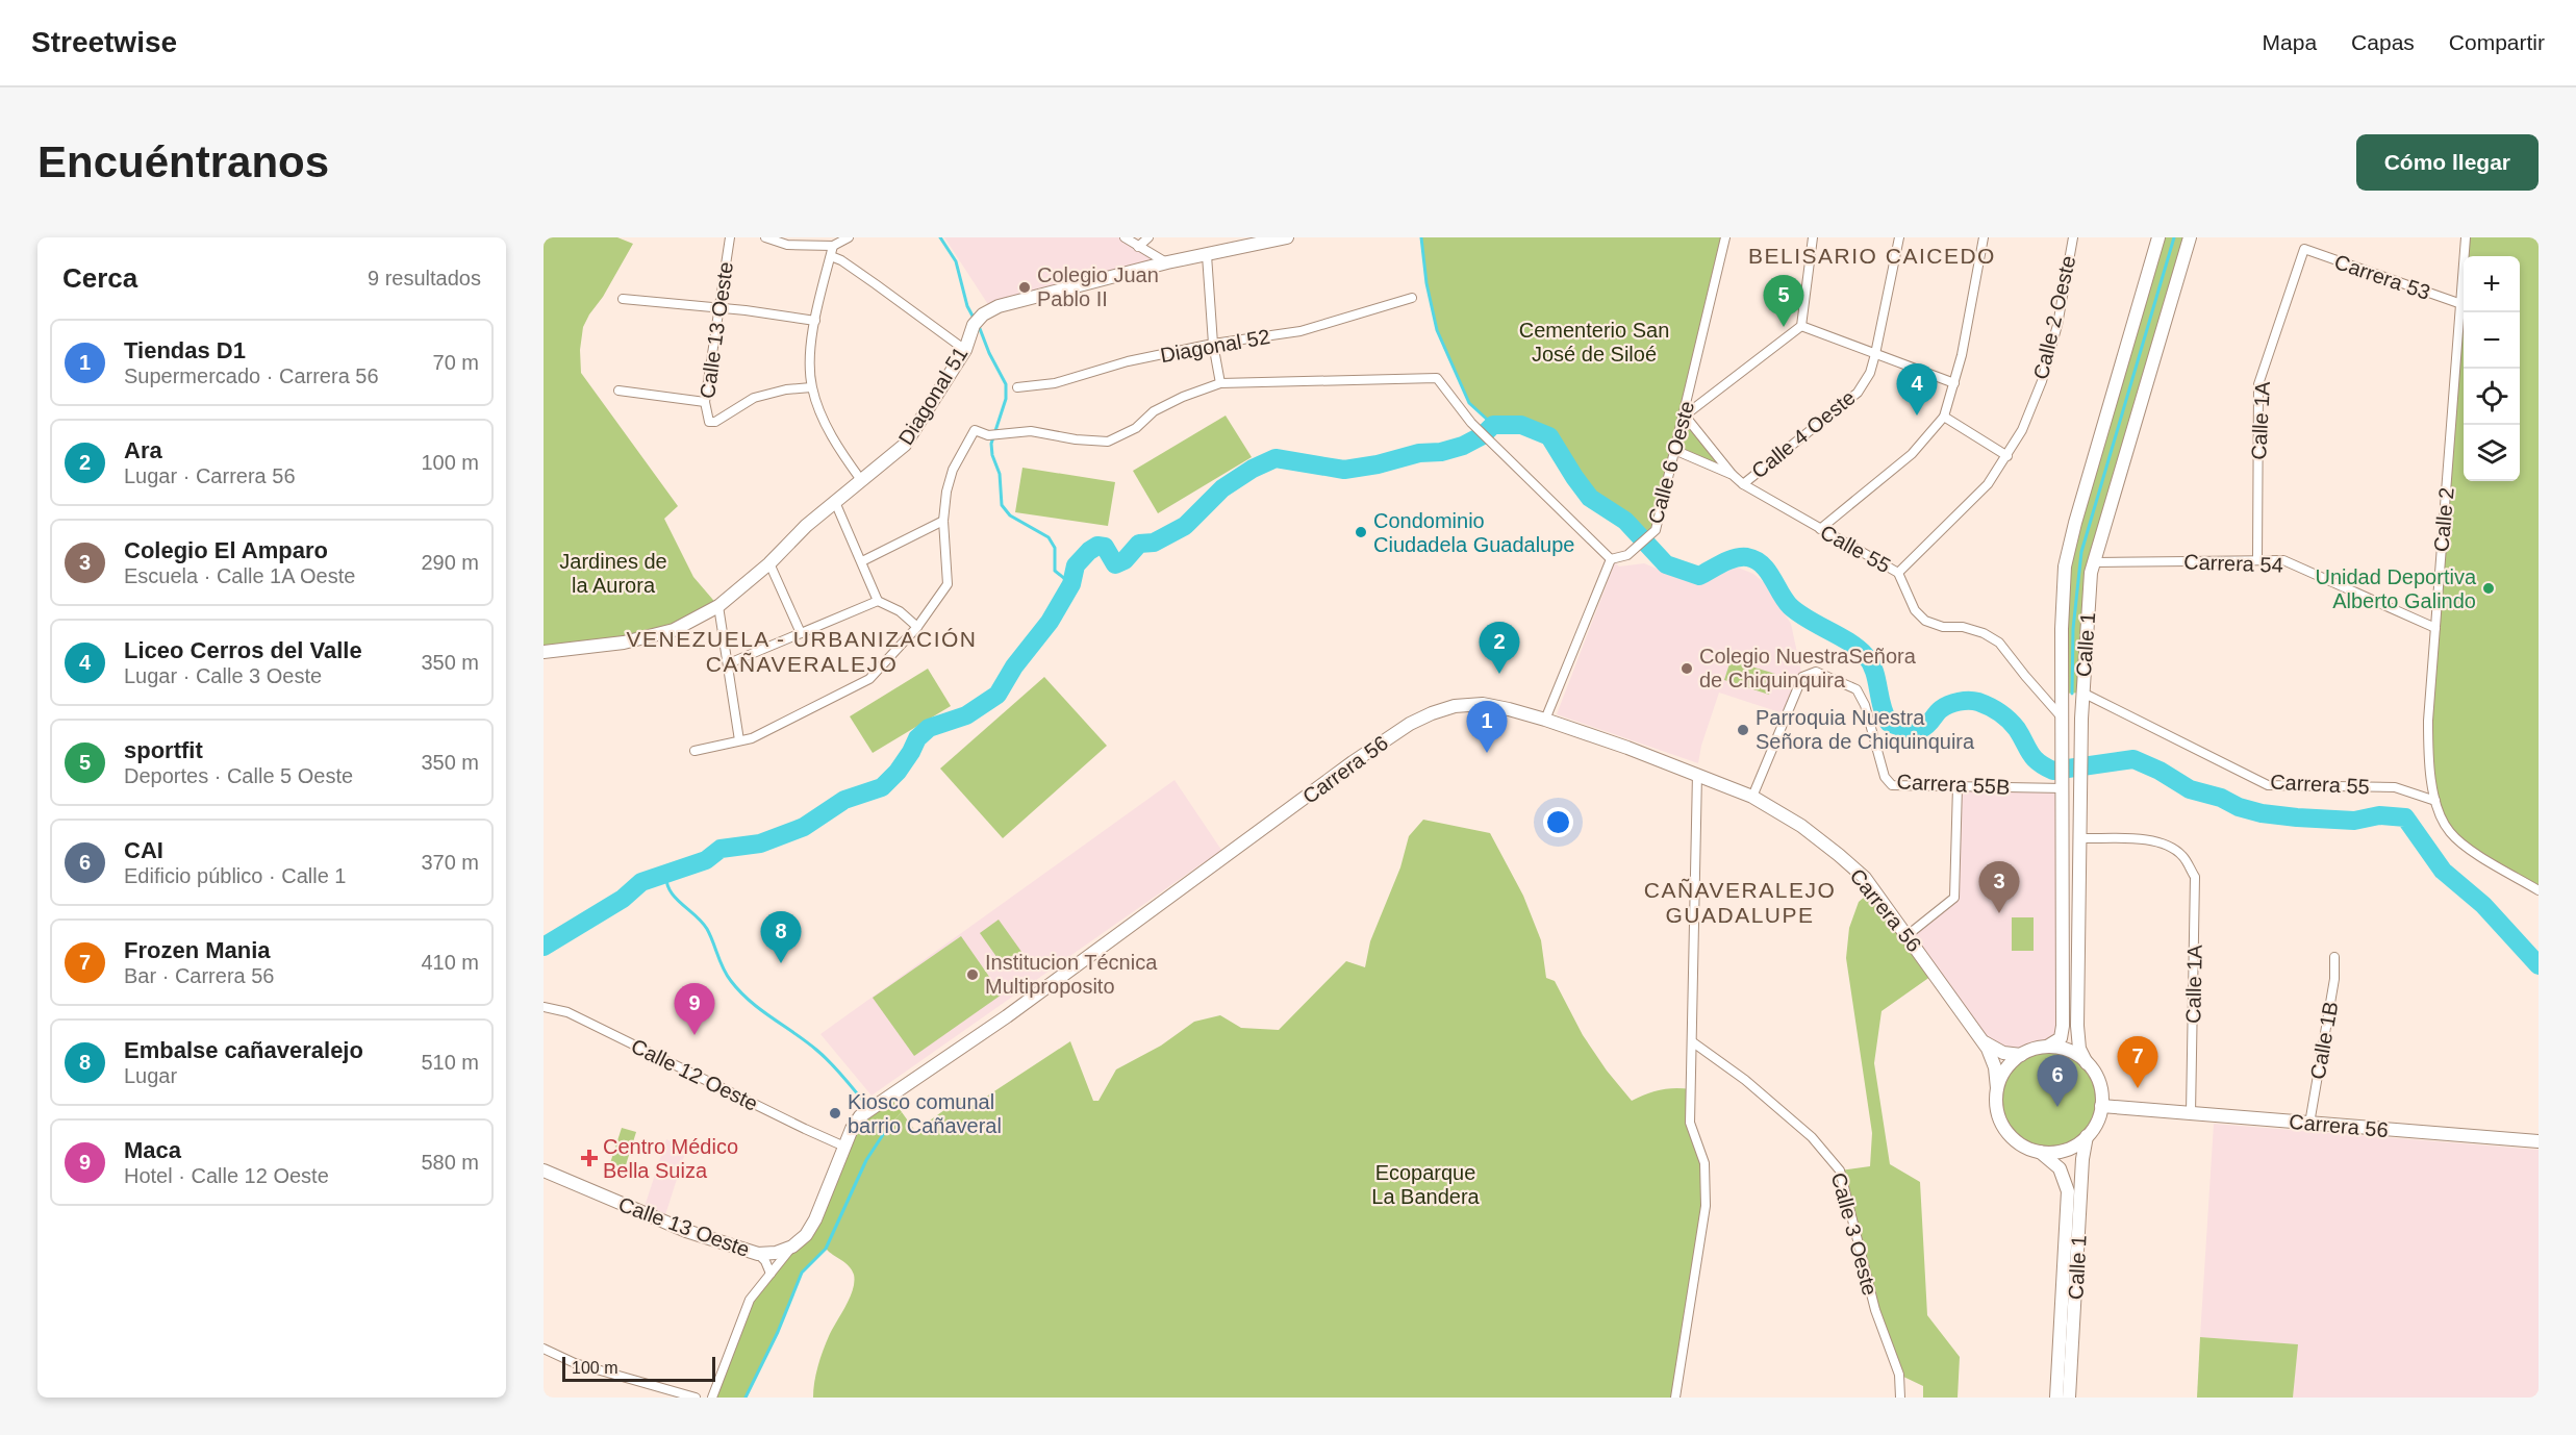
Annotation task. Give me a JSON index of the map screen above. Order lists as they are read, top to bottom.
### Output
{
  "streets": {
    "street": [
      "Carrera 53",
      "Calle 2 Oeste",
      "Calle 13 Oeste",
      "Diagonal 52",
      "Diagonal 51",
      "Calle 1A",
      "Calle 4 Oeste",
      "Calle 6 Oeste",
      "Calle 2",
      "Calle 55",
      "Carrera 54",
      "Calle 1",
      "Carrera 56",
      "Carrera 55B",
      "Carrera 55",
      "Calle 1B",
      "Calle 12 Oeste",
      "Calle 3 Oeste"
    ]
  },
  "crossings": [
    ["Carrera 53", "Calle 1A"],
    ["Carrera 53", "Calle 2"],
    ["Calle 2 Oeste", "Calle 55"],
    ["Calle 13 Oeste", "Carrera 56"],
    ["Calle 1A", "Carrera 54"],
    ["Calle 1A", "Calle 1"],
    ["Calle 1A", "Carrera 56"],
    ["Calle 4 Oeste", "Calle 55"],
    ["Calle 6 Oeste", "Calle 55"],
    ["Calle 2", "Carrera 54"],
    ["Calle 2", "Carrera 55"],
    ["Calle 55", "Calle 1"],
    ["Carrera 54", "Calle 1"],
    ["Calle 1", "Carrera 56"],
    ["Calle 1", "Carrera 55B"],
    ["Calle 1", "Carrera 55"],
    ["Carrera 56", "Carrera 55B"],
    ["Carrera 56", "Calle 1B"],
    ["Carrera 56", "Calle 12 Oeste"]
  ],
  "districts": ["BELISARIO CAICEDO", "VENEZUELA - URBANIZACIÓN CAÑAVERALEJO", "CAÑAVERALEJO GUADALUPE"],
  "parks": ["Cementerio San José de Siloé", "Jardines de la Aurora", "Ecoparque La Bandera"],
  "places": {
    "other": [
      "Colegio Juan Pablo II",
      "Condominio Ciudadela Guadalupe",
      "Unidad Deportiva Alberto Galindo",
      "Colegio NuestraSeñora de Chiquinquira",
      "Parroquia Nuestra Señora de Chiquinquira",
      "Institucion Técnica Multiproposito",
      "Kiosco comunal barrio Cañaveral"
    ],
    "health": ["Centro Médico Bella Suiza"]
  },
  "scale_bar": "100 m",
  "page": {
    "header": "Streetwise",
    "nav": ["Mapa", "Capas", "Compartir"],
    "buttons": "Cómo llegar",
    "title": "Encuéntranos",
    "heading": ["Cerca", "9 resultados"],
    "map_buttons": ["+", "−"],
    "pins": [
      "5",
      "4",
      "2",
      "1",
      "3",
      "8",
      "9",
      "7",
      "6"
    ],
    "list": [
      {
        "mark": "1",
        "name": "Tiendas D1",
        "note": "Supermercado · Carrera 56",
        "value": "70 m"
      },
      {
        "mark": "2",
        "name": "Ara",
        "note": "Lugar · Carrera 56",
        "value": "100 m"
      },
      {
        "mark": "3",
        "name": "Colegio El Amparo",
        "note": "Escuela · Calle 1A Oeste",
        "value": "290 m"
      },
      {
        "mark": "4",
        "name": "Liceo Cerros del Valle",
        "note": "Lugar · Calle 3 Oeste",
        "value": "350 m"
      },
      {
        "mark": "5",
        "name": "sportfit",
        "note": "Deportes · Calle 5 Oeste",
        "value": "350 m"
      },
      {
        "mark": "6",
        "name": "CAI",
        "note": "Edificio público · Calle 1",
        "value": "370 m"
      },
      {
        "mark": "7",
        "name": "Frozen Mania",
        "note": "Bar · Carrera 56",
        "value": "410 m"
      },
      {
        "mark": "8",
        "name": "Embalse cañaveralejo",
        "note": "Lugar",
        "value": "510 m"
      },
      {
        "mark": "9",
        "name": "Maca",
        "note": "Hotel · Calle 12 Oeste",
        "value": "580 m"
      }
    ],
    "scale": "100 m"
  }
}
